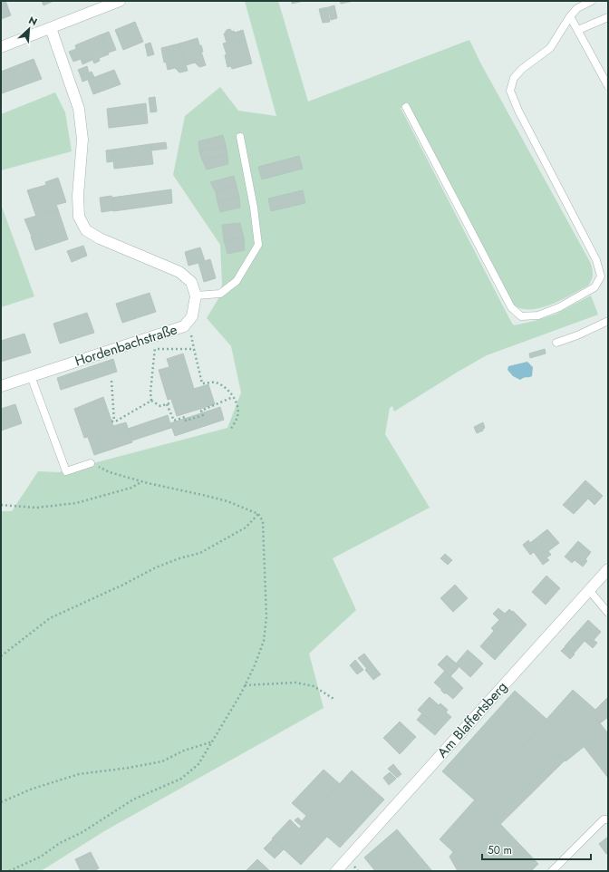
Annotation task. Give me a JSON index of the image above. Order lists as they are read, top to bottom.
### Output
{
  "streets": {
    "street": ["Hordenbachstraße", "Am Blaffertsberg"]
  },
  "scale_bar": "50 m",
  "north": "top right"
}
